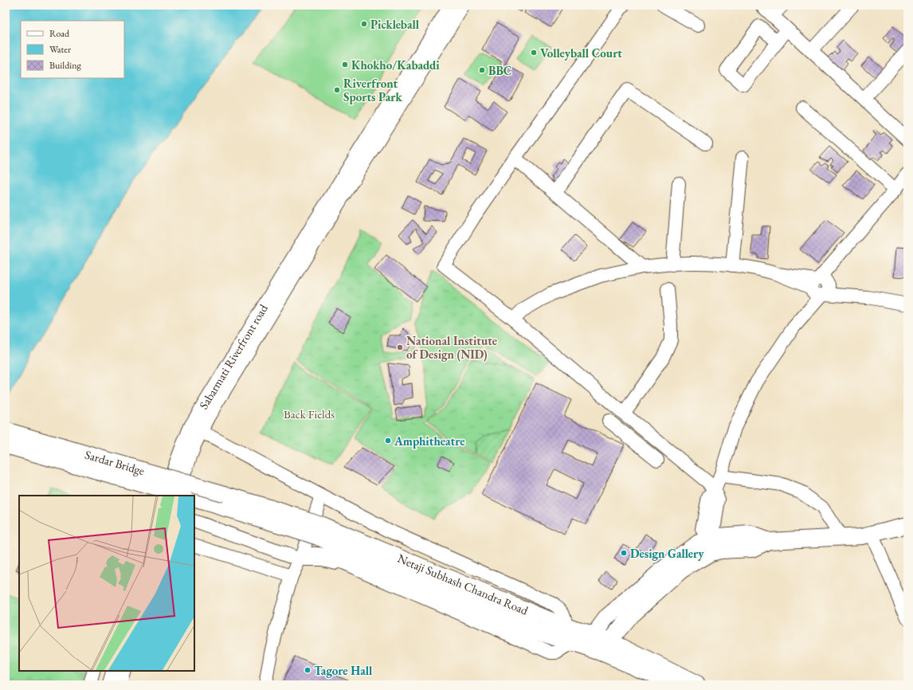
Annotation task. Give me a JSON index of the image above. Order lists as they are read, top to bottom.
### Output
{
  "streets": {
    "main road": ["Sardar Bridge", "Netaji Subhash Chandra Road"],
    "street": ["Sabarmati Riverfront road"]
  },
  "crossings": [
    ["Sardar Bridge", "Netaji Subhash Chandra Road"]
  ],
  "parks": ["Back Fields"],
  "places": [
    "Pickleball",
    "Volleyball Court",
    "Khokho/Kabaddi",
    "BBC",
    "Riverfront Sports Park",
    "National Institute of Design (NID)",
    "Amphitheatre",
    "Design Gallery",
    "Tagore Hall"
  ],
  "legend": ["Road", "Water", "Building"]
}
